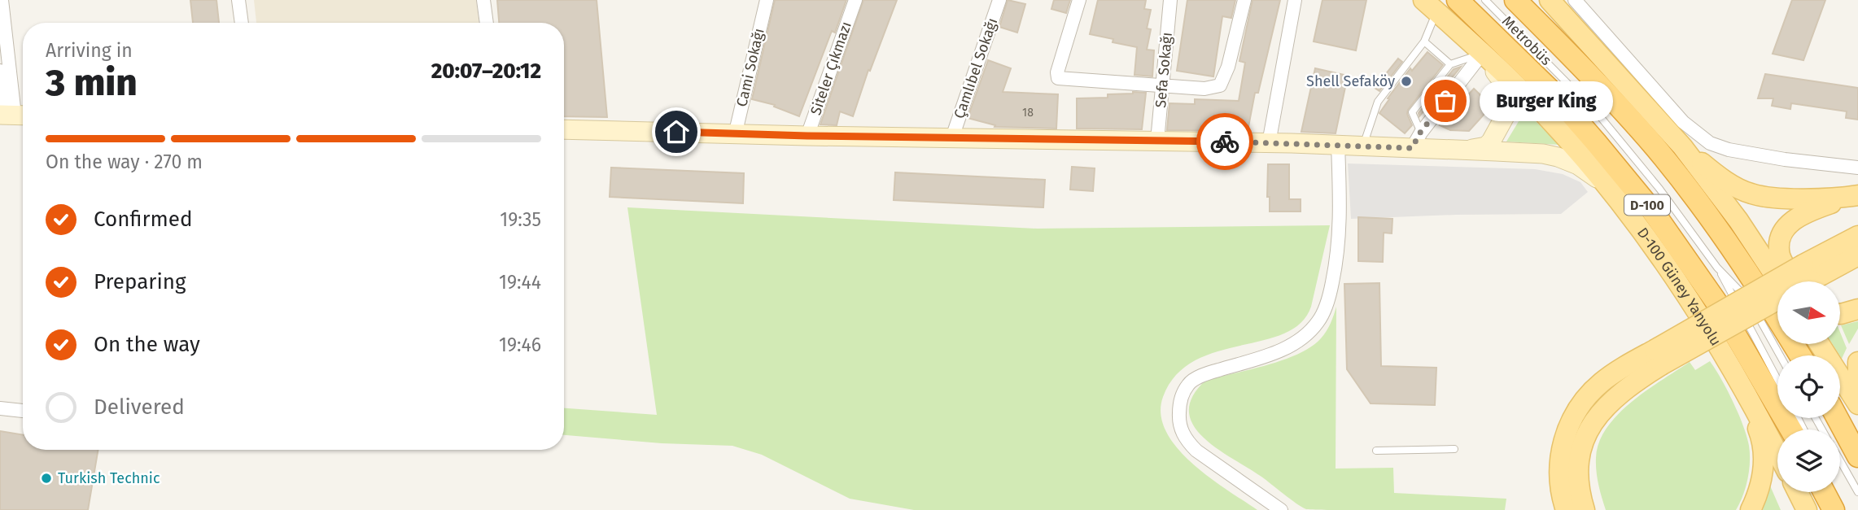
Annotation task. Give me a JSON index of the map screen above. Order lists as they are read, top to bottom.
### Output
{
  "streets": {
    "highway": ["D-100"],
    "main road": ["D-100 Güney Yanyolu"],
    "street": [
      "Cami Sokağı",
      "Siteler Çıkmazı",
      "Çamlıbel Sokağı",
      "Sefa Sokağı"
    ],
    "lane": ["Metrobüs"]
  },
  "places": ["Shell Sefaköy", "Burger King", "Turkish Technic"],
  "house_numbers": ["18"],
  "north": "right",
  "page": {
    "heading": ["3 min", "Arriving in", "20:07–20:12"],
    "bubble": "Burger King",
    "bar": "On the way · 270 m",
    "list": [
      ["Confirmed", "19:35"],
      ["Preparing", "19:44"],
      ["On the way", "19:46"],
      "Delivered"
    ]
  }
}
